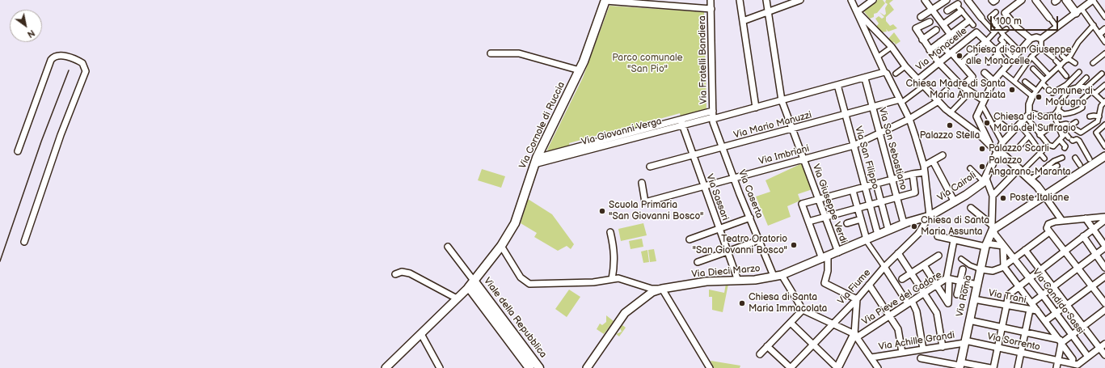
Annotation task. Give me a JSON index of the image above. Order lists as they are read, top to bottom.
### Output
{
  "streets": {
    "main road": ["Via Cornole di Ruccia", "Viale della Repubblica"],
    "street": [
      "Via Monacelle",
      "Via Fratelli Bandiera",
      "Via Mario Manuzzi",
      "Via Giovanni Verga",
      "Via San Sebastiano",
      "Via Imbriani",
      "Via San Filippo",
      "Via Cairoli",
      "Via Caserta",
      "Via Sassari",
      "Via Giuseppe Verdi",
      "Via Dieci Marzo",
      "Via Fiume",
      "Via Roma",
      "Via Trani",
      "Via Pieve del Cadore",
      "Via Candido Sassi",
      "Via Achille Grandi",
      "Via Sorrento"
    ]
  },
  "crossings": [
    ["Via Fratelli Bandiera", "Via Giovanni Verga"],
    ["Via Fratelli Bandiera", "Via Caserta"],
    ["Via Cornole di Ruccia", "Via Giovanni Verga"],
    ["Via Cornole di Ruccia", "Viale della Repubblica"],
    ["Via Mario Manuzzi", "Via San Sebastiano"],
    ["Via Mario Manuzzi", "Via San Filippo"],
    ["Via Mario Manuzzi", "Via Caserta"],
    ["Via Mario Manuzzi", "Via Sassari"],
    ["Via Mario Manuzzi", "Via Giuseppe Verdi"],
    ["Via Giovanni Verga", "Via San Sebastiano"],
    ["Via Giovanni Verga", "Via San Filippo"],
    ["Via Giovanni Verga", "Via Caserta"],
    ["Via Giovanni Verga", "Via Sassari"],
    ["Via Giovanni Verga", "Via Giuseppe Verdi"],
    ["Via San Sebastiano", "Via Imbriani"],
    ["Via San Sebastiano", "Via Dieci Marzo"],
    ["Via Imbriani", "Via San Filippo"],
    ["Via Imbriani", "Via Caserta"],
    ["Via Imbriani", "Via Sassari"],
    ["Via Imbriani", "Via Giuseppe Verdi"],
    ["Via San Filippo", "Via Dieci Marzo"],
    ["Via Cairoli", "Via Dieci Marzo"],
    ["Via Cairoli", "Via Fiume"],
    ["Via Caserta", "Via Dieci Marzo"],
    ["Via Sassari", "Via Dieci Marzo"],
    ["Via Giuseppe Verdi", "Via Dieci Marzo"],
    ["Via Dieci Marzo", "Via Fiume"],
    ["Via Roma", "Via Trani"],
    ["Via Roma", "Via Pieve del Cadore"],
    ["Via Roma", "Via Candido Sassi"],
    ["Via Roma", "Via Achille Grandi"],
    ["Via Roma", "Via Sorrento"],
    ["Via Achille Grandi", "Via Sorrento"]
  ],
  "parks": ["Parco comunale \"San Pio\""],
  "places": [
    "Chiesa di San Giuseppe alle Monacelle",
    "Chiesa Madre di Santa Maria Annunziata",
    "Comune di Modugno",
    "Chiesa di Santa Maria del Suffragio",
    "Palazzo Stella",
    "Palazzo Scarli",
    "Palazzo Angarano-Maranta",
    "Poste Italiane",
    "Scuola Primaria \"San Giovanni Bosco\"",
    "Chiesa di Santa Maria Assunta",
    "Teatro Oratorio \"San Giovanni Bosco\"",
    "Chiesa di Santa Maria Immacolata"
  ],
  "scale_bar": "100 m",
  "north": "bottom right"
}
